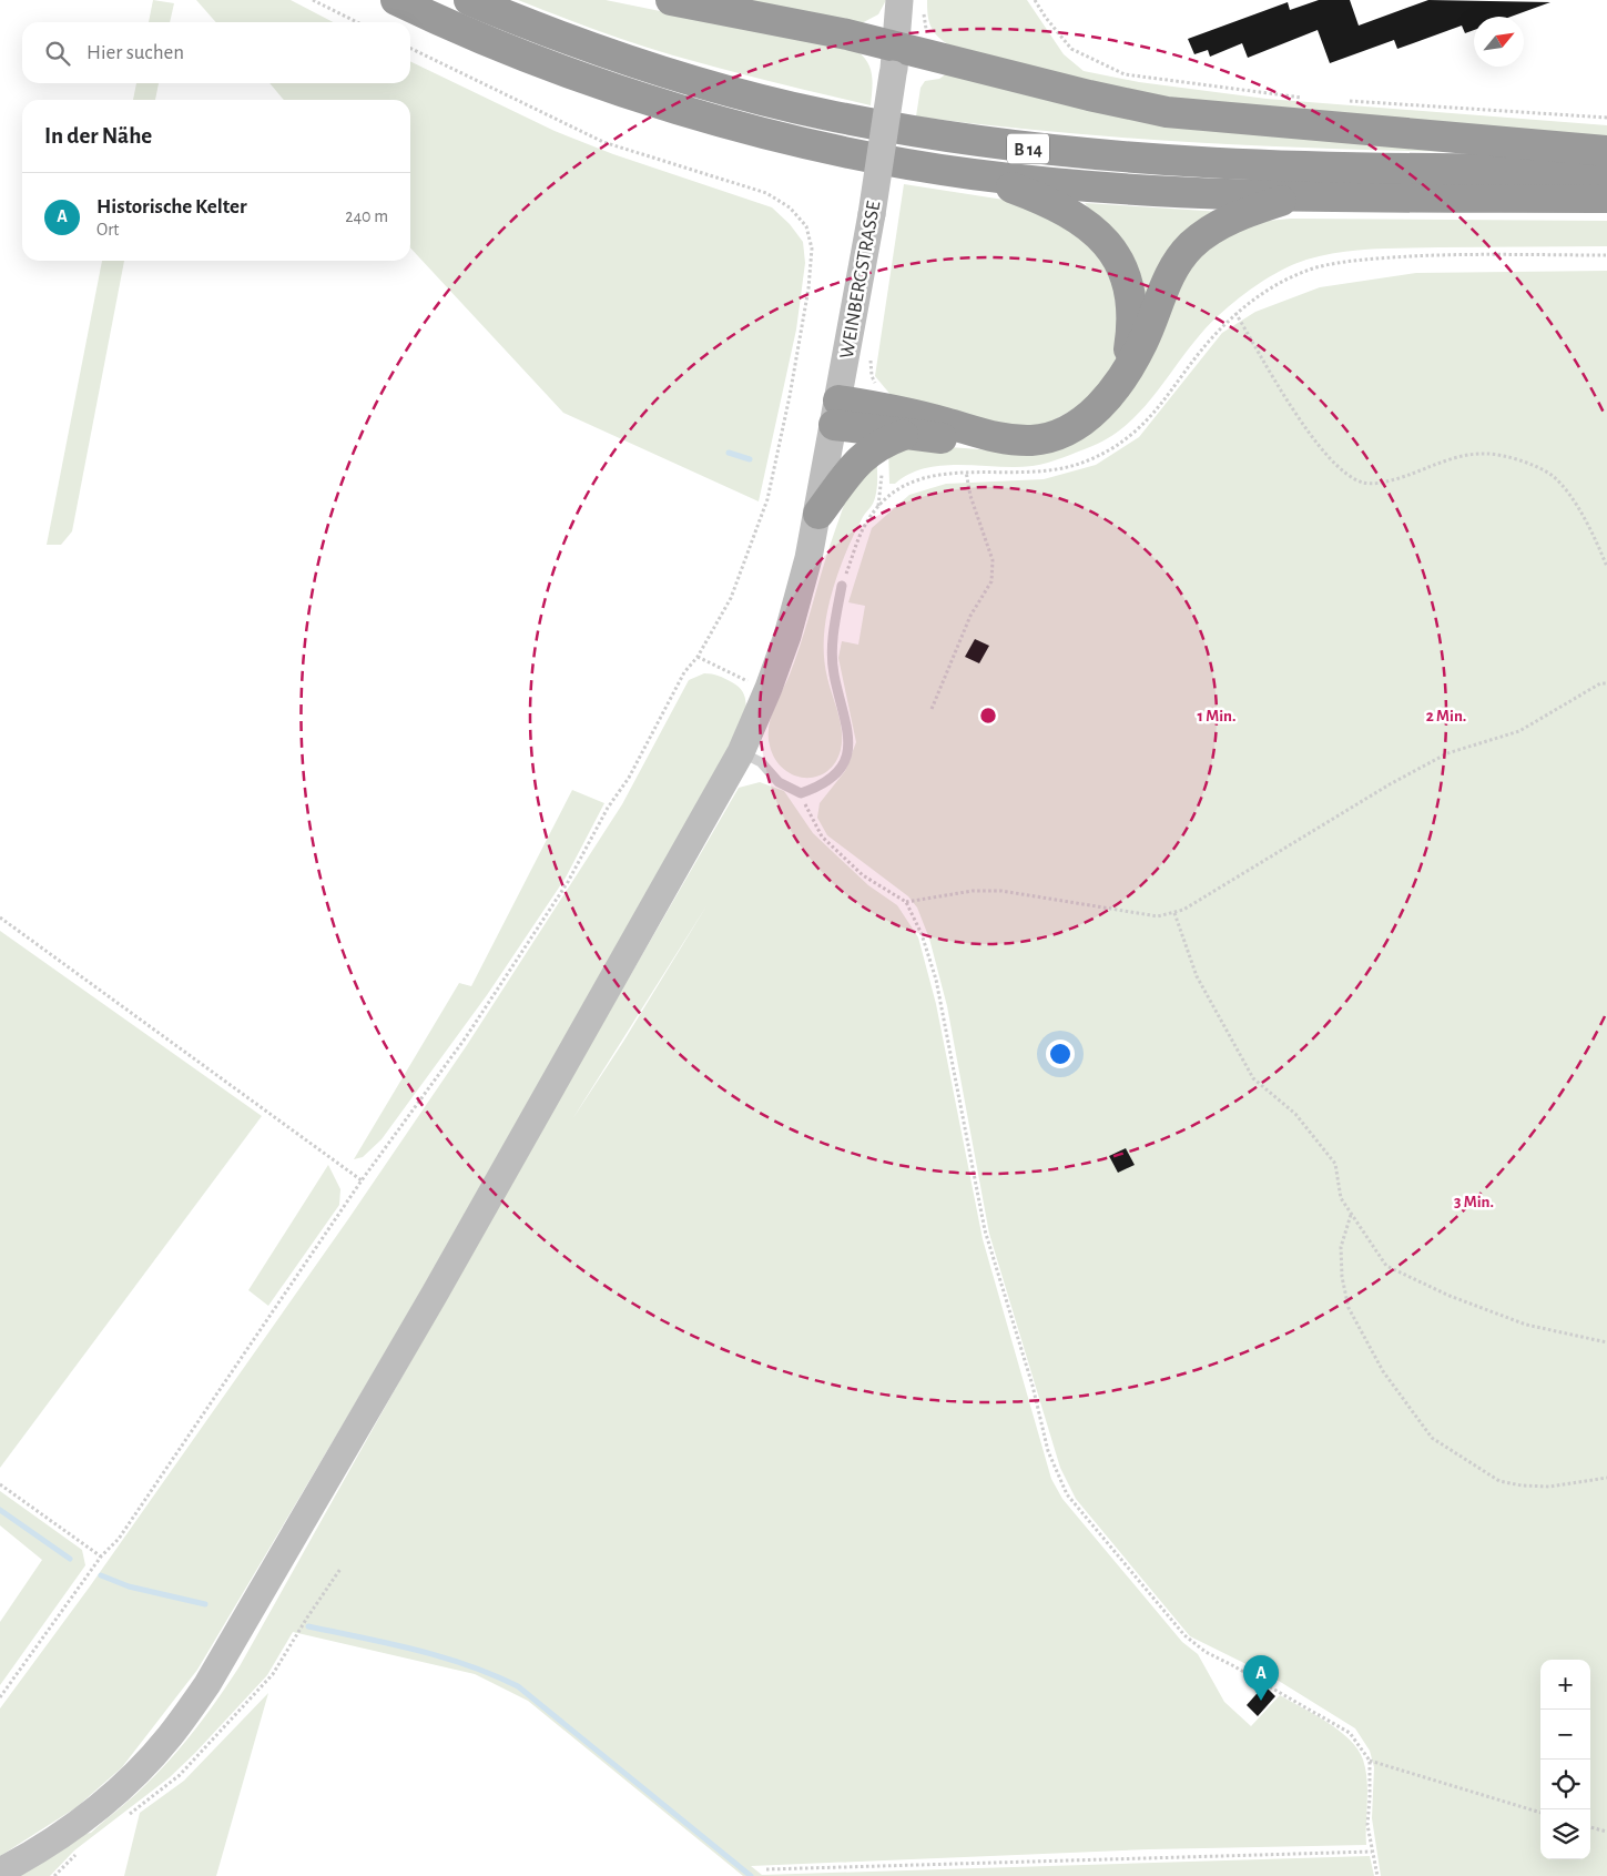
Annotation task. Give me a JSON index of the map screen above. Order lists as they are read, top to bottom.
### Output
{
  "streets": {
    "highway": ["B 14"],
    "main road": ["WEINBERGSTRASSE"]
  },
  "north": "top right",
  "page": {
    "search": "Hier suchen",
    "heading": "In der Nähe",
    "list": [
      {
        "mark": "A",
        "name": "Historische Kelter",
        "note": "Ort",
        "value": "240 m"
      }
    ],
    "pins": "A",
    "map_buttons": ["+", "−"]
  },
  "rings": ["1 Min.", "2 Min.", "3 Min."]
}
